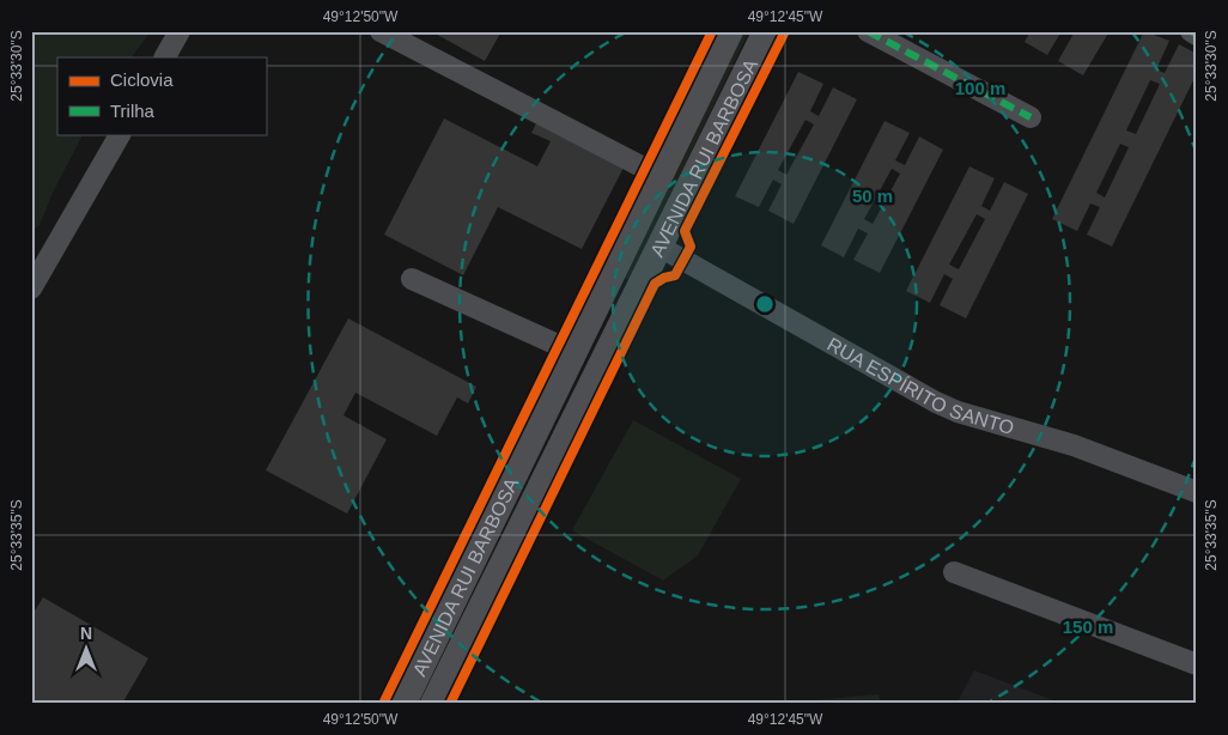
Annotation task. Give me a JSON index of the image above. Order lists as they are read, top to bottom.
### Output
{
  "streets": {
    "main road": ["AVENIDA RUI BARBOSA"],
    "street": ["RUA ESPÍRITO SANTO"]
  },
  "crossings": [
    ["AVENIDA RUI BARBOSA", "RUA ESPÍRITO SANTO"]
  ],
  "legend": ["Ciclovia", "Trilha"],
  "north": "top",
  "coordinates": [
    "49°12'50\"W",
    "49°12'45\"W",
    "25°33'30\"S",
    "25°33'35\"S"
  ],
  "rings": ["100 m", "50 m", "150 m"]
}
